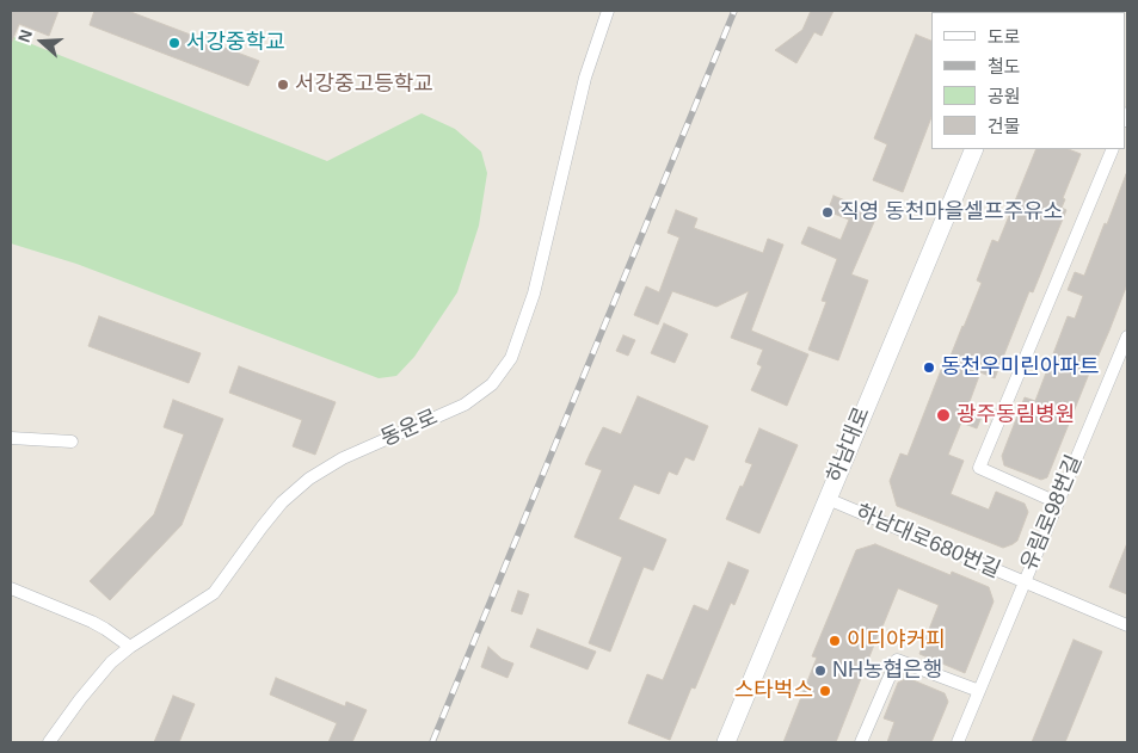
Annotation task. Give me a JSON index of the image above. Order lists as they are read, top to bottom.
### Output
{
  "streets": {
    "main road": ["하남대로"],
    "street": ["동운로", "유림로98번길", "하남대로680번길"]
  },
  "crossings": [
    ["하남대로", "하남대로680번길"],
    ["유림로98번길", "하남대로680번길"]
  ],
  "places": [
    "서강중학교",
    "서강중고등학교",
    "직영 동천마을셀프주유소",
    "동천우미린아파트",
    "광주동림병원",
    "이디야커피",
    "NH농협은행",
    "스타벅스"
  ],
  "legend": [
    "도로",
    "철도",
    "공원",
    "건물"
  ],
  "north": "left"
}
